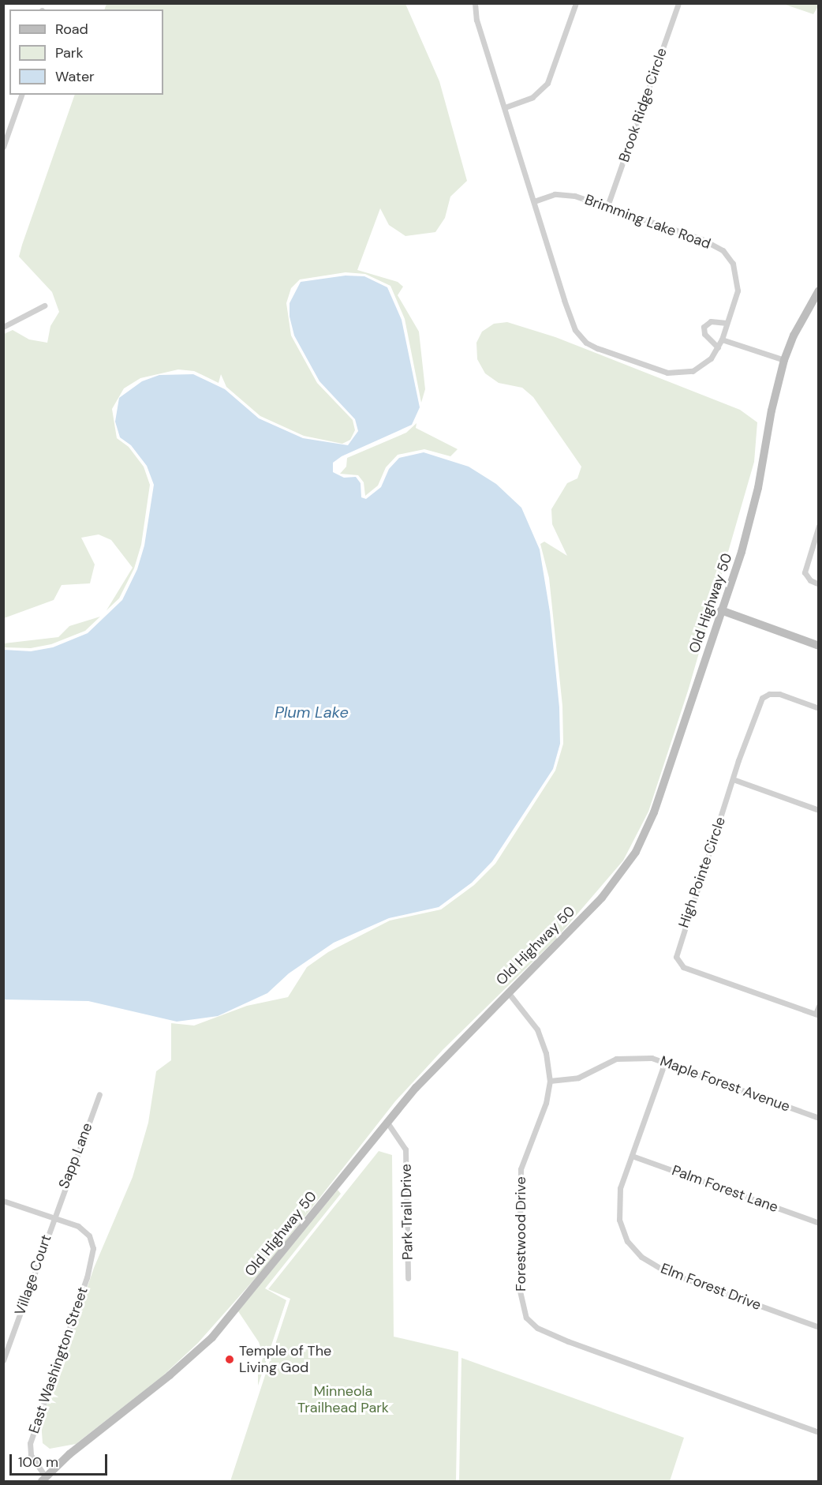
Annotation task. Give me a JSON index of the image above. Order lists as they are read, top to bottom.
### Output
{
  "streets": {
    "main road": ["Old Highway 50"],
    "street": [
      "Brook Ridge Circle",
      "Brimming Lake Road",
      "High Pointe Circle",
      "Maple Forest Avenue",
      "Sapp Lane",
      "Palm Forest Lane",
      "Park Trail Drive",
      "Forestwood Drive",
      "Village Court",
      "Elm Forest Drive",
      "East Washington Street"
    ]
  },
  "crossings": [
    ["Brook Ridge Circle", "Brimming Lake Road"],
    ["Old Highway 50", "Park Trail Drive"],
    ["Old Highway 50", "Forestwood Drive"],
    ["Old Highway 50", "East Washington Street"],
    ["Maple Forest Avenue", "Forestwood Drive"],
    ["Maple Forest Avenue", "Elm Forest Drive"],
    ["Sapp Lane", "Village Court"],
    ["Sapp Lane", "East Washington Street"],
    ["Palm Forest Lane", "Elm Forest Drive"],
    ["Village Court", "East Washington Street"]
  ],
  "water": ["Plum Lake"],
  "parks": ["Minneola Trailhead Park"],
  "places": ["Temple of The Living God"],
  "legend": ["Road", "Park", "Water"],
  "scale_bar": "100 m"
}
